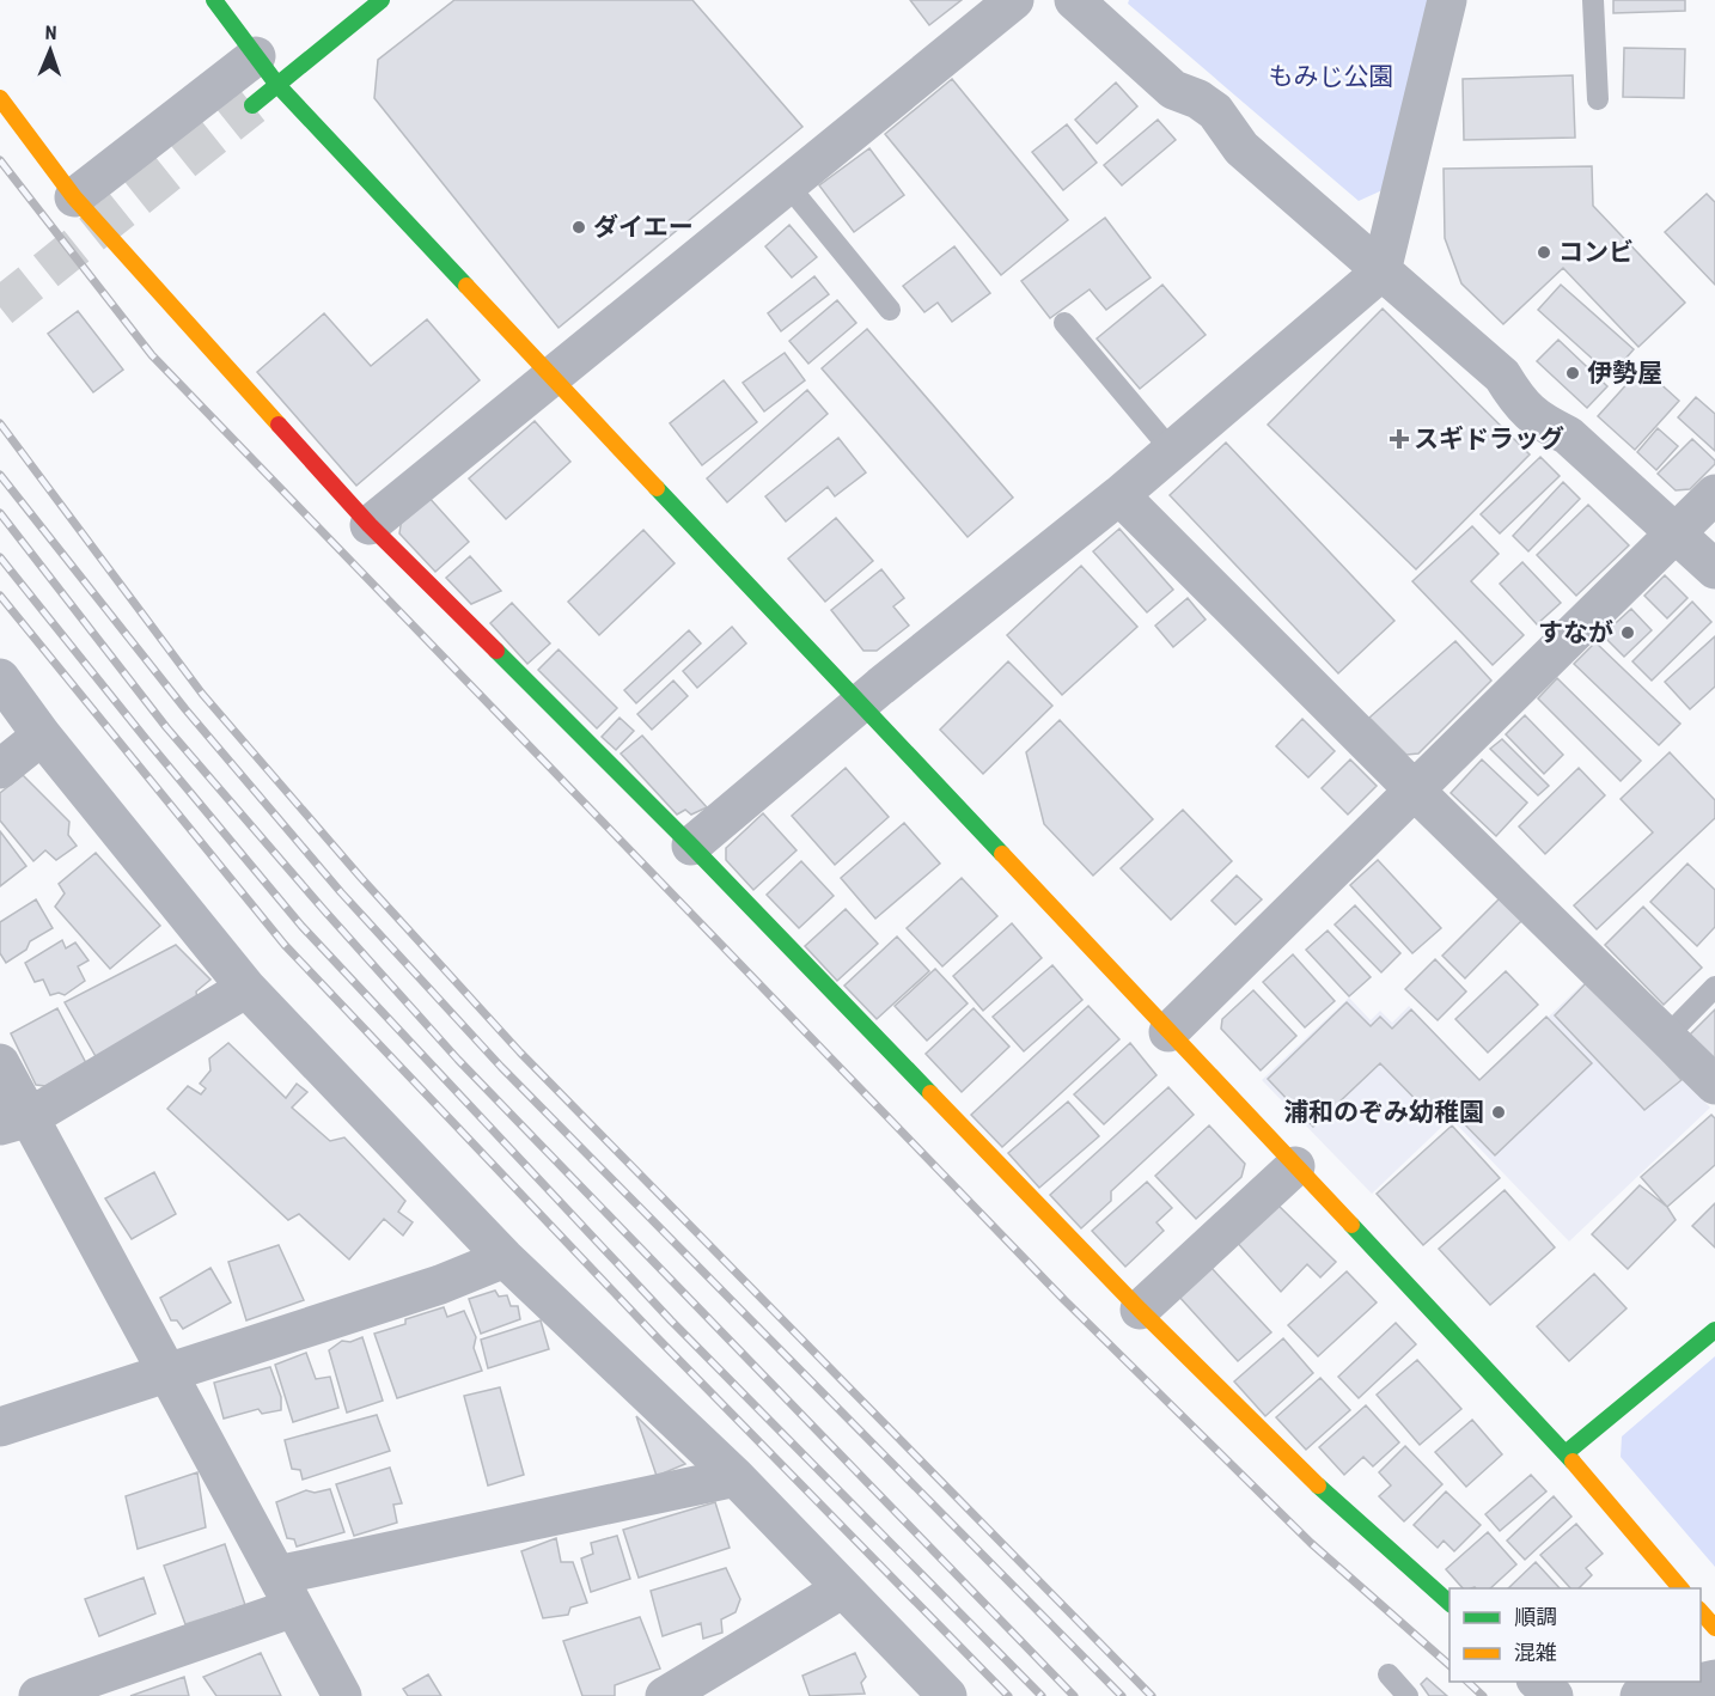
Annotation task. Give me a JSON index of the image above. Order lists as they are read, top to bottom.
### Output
{
  "parks": ["もみじ公園"],
  "places": {
    "other": [
      "ダイエー",
      "コンビ",
      "伊勢屋",
      "すなが",
      "浦和のぞみ幼稚園"
    ],
    "health": ["スギドラッグ"]
  },
  "legend": ["順調", "混雑"],
  "north": "top"
}
